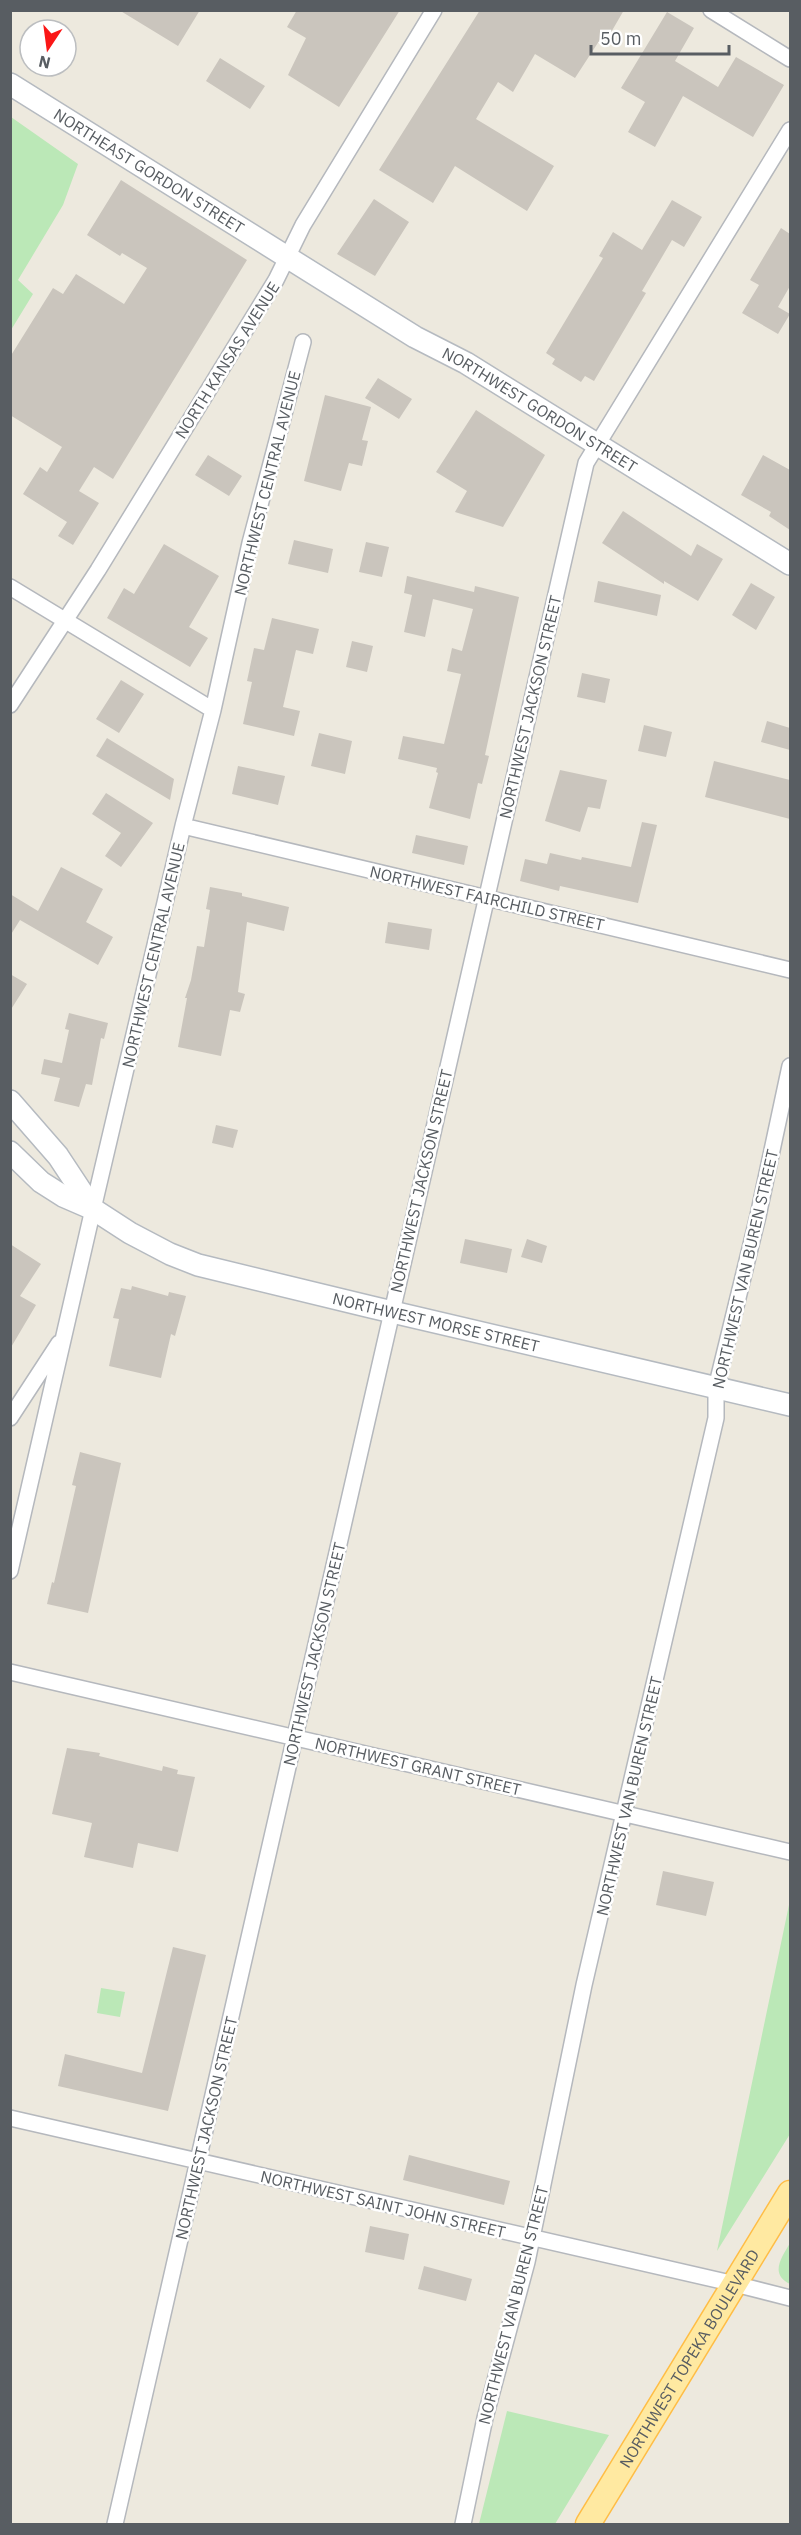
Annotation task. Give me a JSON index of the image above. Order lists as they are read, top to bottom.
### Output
{
  "streets": {
    "main road": [
      "NORTHEAST GORDON STREET",
      "NORTHWEST GORDON STREET",
      "NORTHWEST MORSE STREET",
      "NORTHWEST TOPEKA BOULEVARD"
    ],
    "street": [
      "NORTH KANSAS AVENUE",
      "NORTHWEST CENTRAL AVENUE",
      "NORTHWEST JACKSON STREET",
      "NORTHWEST FAIRCHILD STREET",
      "NORTHWEST VAN BUREN STREET",
      "NORTHWEST GRANT STREET",
      "NORTHWEST SAINT JOHN STREET"
    ]
  },
  "crossings": [
    ["NORTHEAST GORDON STREET", "NORTH KANSAS AVENUE"],
    ["NORTHEAST GORDON STREET", "NORTHWEST GORDON STREET"],
    ["NORTH KANSAS AVENUE", "NORTHWEST GORDON STREET"],
    ["NORTHWEST GORDON STREET", "NORTHWEST JACKSON STREET"],
    ["NORTHWEST CENTRAL AVENUE", "NORTHWEST FAIRCHILD STREET"],
    ["NORTHWEST CENTRAL AVENUE", "NORTHWEST MORSE STREET"],
    ["NORTHWEST JACKSON STREET", "NORTHWEST FAIRCHILD STREET"],
    ["NORTHWEST JACKSON STREET", "NORTHWEST MORSE STREET"],
    ["NORTHWEST JACKSON STREET", "NORTHWEST GRANT STREET"],
    ["NORTHWEST JACKSON STREET", "NORTHWEST SAINT JOHN STREET"],
    ["NORTHWEST VAN BUREN STREET", "NORTHWEST MORSE STREET"],
    ["NORTHWEST VAN BUREN STREET", "NORTHWEST GRANT STREET"],
    ["NORTHWEST VAN BUREN STREET", "NORTHWEST SAINT JOHN STREET"],
    ["NORTHWEST SAINT JOHN STREET", "NORTHWEST TOPEKA BOULEVARD"]
  ],
  "scale_bar": "50 m",
  "north": "bottom"
}
